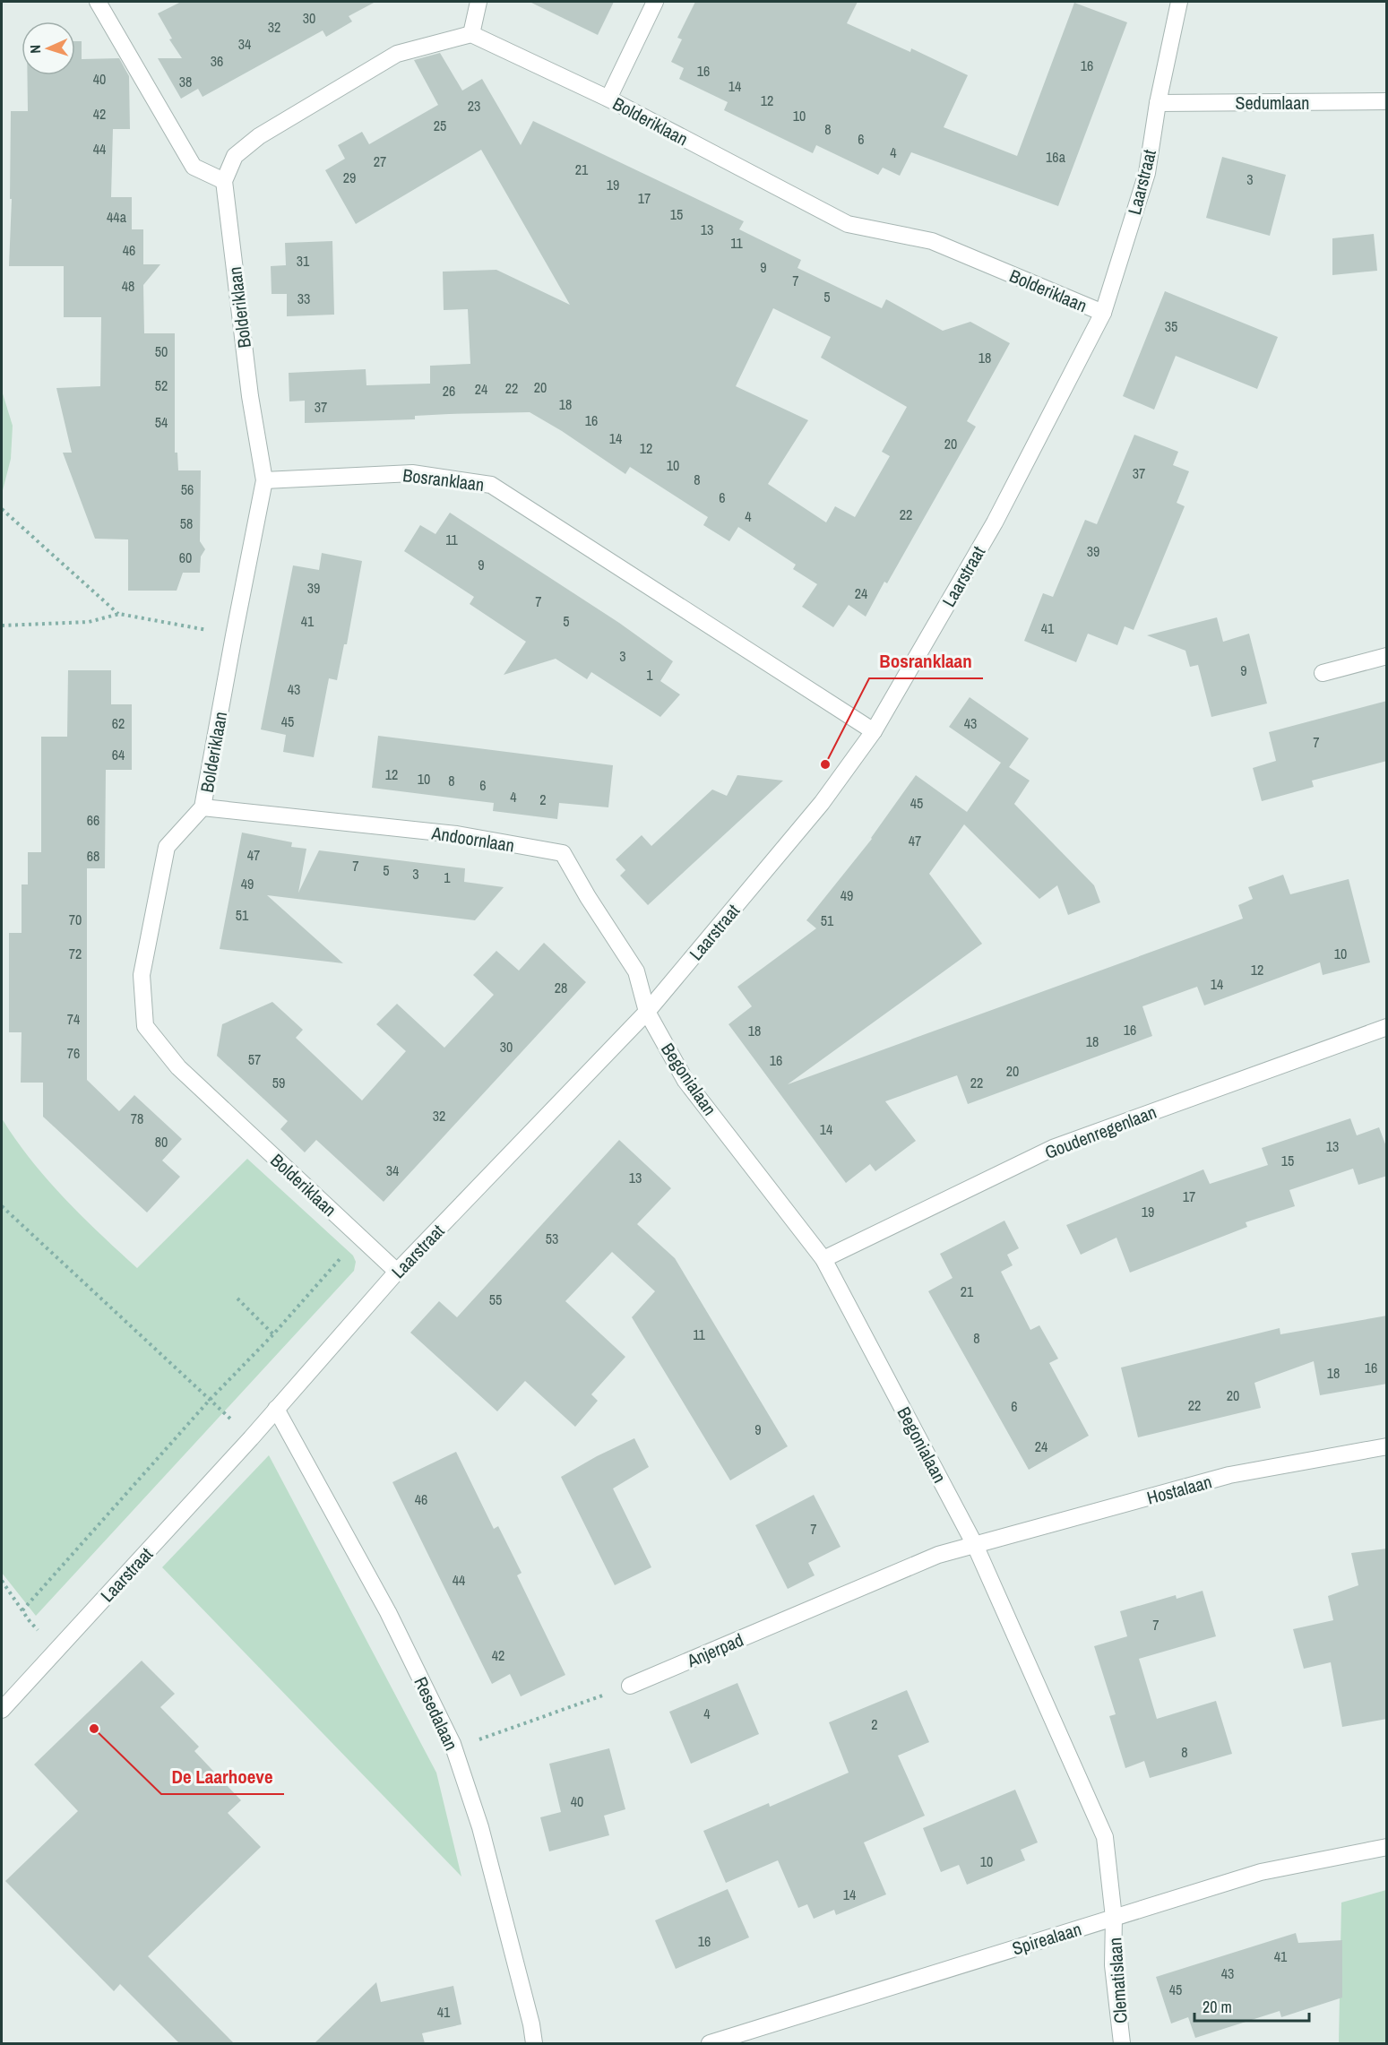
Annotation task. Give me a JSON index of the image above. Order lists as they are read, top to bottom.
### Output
{
  "streets": {
    "street": [
      "Sedumlaan",
      "Bolderiklaan",
      "Laarstraat",
      "Bosranklaan",
      "Andoornlaan",
      "Begonialaan",
      "Goudenregenlaan",
      "Hostalaan",
      "Anjerpad",
      "Resedalaan",
      "Spirealaan",
      "Clematislaan"
    ]
  },
  "crossings": [
    ["Sedumlaan", "Laarstraat"],
    ["Bolderiklaan", "Laarstraat"],
    ["Bolderiklaan", "Bosranklaan"],
    ["Bolderiklaan", "Andoornlaan"],
    ["Laarstraat", "Bosranklaan"],
    ["Laarstraat", "Andoornlaan"],
    ["Laarstraat", "Begonialaan"],
    ["Laarstraat", "Resedalaan"],
    ["Andoornlaan", "Begonialaan"],
    ["Begonialaan", "Goudenregenlaan"],
    ["Begonialaan", "Hostalaan"],
    ["Begonialaan", "Anjerpad"],
    ["Begonialaan", "Spirealaan"],
    ["Begonialaan", "Clematislaan"],
    ["Hostalaan", "Anjerpad"],
    ["Spirealaan", "Clematislaan"]
  ],
  "places": ["Bosranklaan", "De Laarhoeve"],
  "house_numbers": [
    "30",
    "32",
    "34",
    "36",
    "16",
    "16",
    "40",
    "38",
    "14",
    "12",
    "23",
    "42",
    "10",
    "25",
    "8",
    "6",
    "44",
    "4",
    "16a",
    "27",
    "21",
    "29",
    "3",
    "19",
    "17",
    "15",
    "44a",
    "13",
    "11",
    "46",
    "31",
    "9",
    "7",
    "48",
    "5",
    "33",
    "35",
    "50",
    "18",
    "52",
    "20",
    "22",
    "24",
    "26",
    "18",
    "37",
    "16",
    "54",
    "14",
    "20",
    "12",
    "10",
    "37",
    "8",
    "56",
    "6",
    "22",
    "4",
    "58",
    "11",
    "39",
    "60",
    "9",
    "39",
    "24",
    "7",
    "41",
    "5",
    "41",
    "3",
    "9",
    "1",
    "43",
    "45",
    "62",
    "43",
    "7",
    "64",
    "12",
    "10",
    "8",
    "6",
    "4",
    "2",
    "45",
    "66",
    "47",
    "47",
    "68",
    "7",
    "5",
    "3",
    "1",
    "49",
    "49",
    "51",
    "70",
    "51",
    "72",
    "10",
    "12",
    "14",
    "28",
    "74",
    "16",
    "18",
    "18",
    "30",
    "76",
    "57",
    "16",
    "20",
    "59",
    "22",
    "32",
    "78",
    "14",
    "80",
    "13",
    "15",
    "34",
    "13",
    "17",
    "19",
    "53",
    "21",
    "55",
    "11",
    "8",
    "16",
    "18",
    "20",
    "22",
    "6",
    "9",
    "24",
    "46",
    "7",
    "44",
    "7",
    "42",
    "4",
    "2",
    "8",
    "40",
    "10",
    "14",
    "16",
    "41",
    "43",
    "45",
    "41"
  ],
  "scale_bar": "20 m",
  "north": "left"
}
